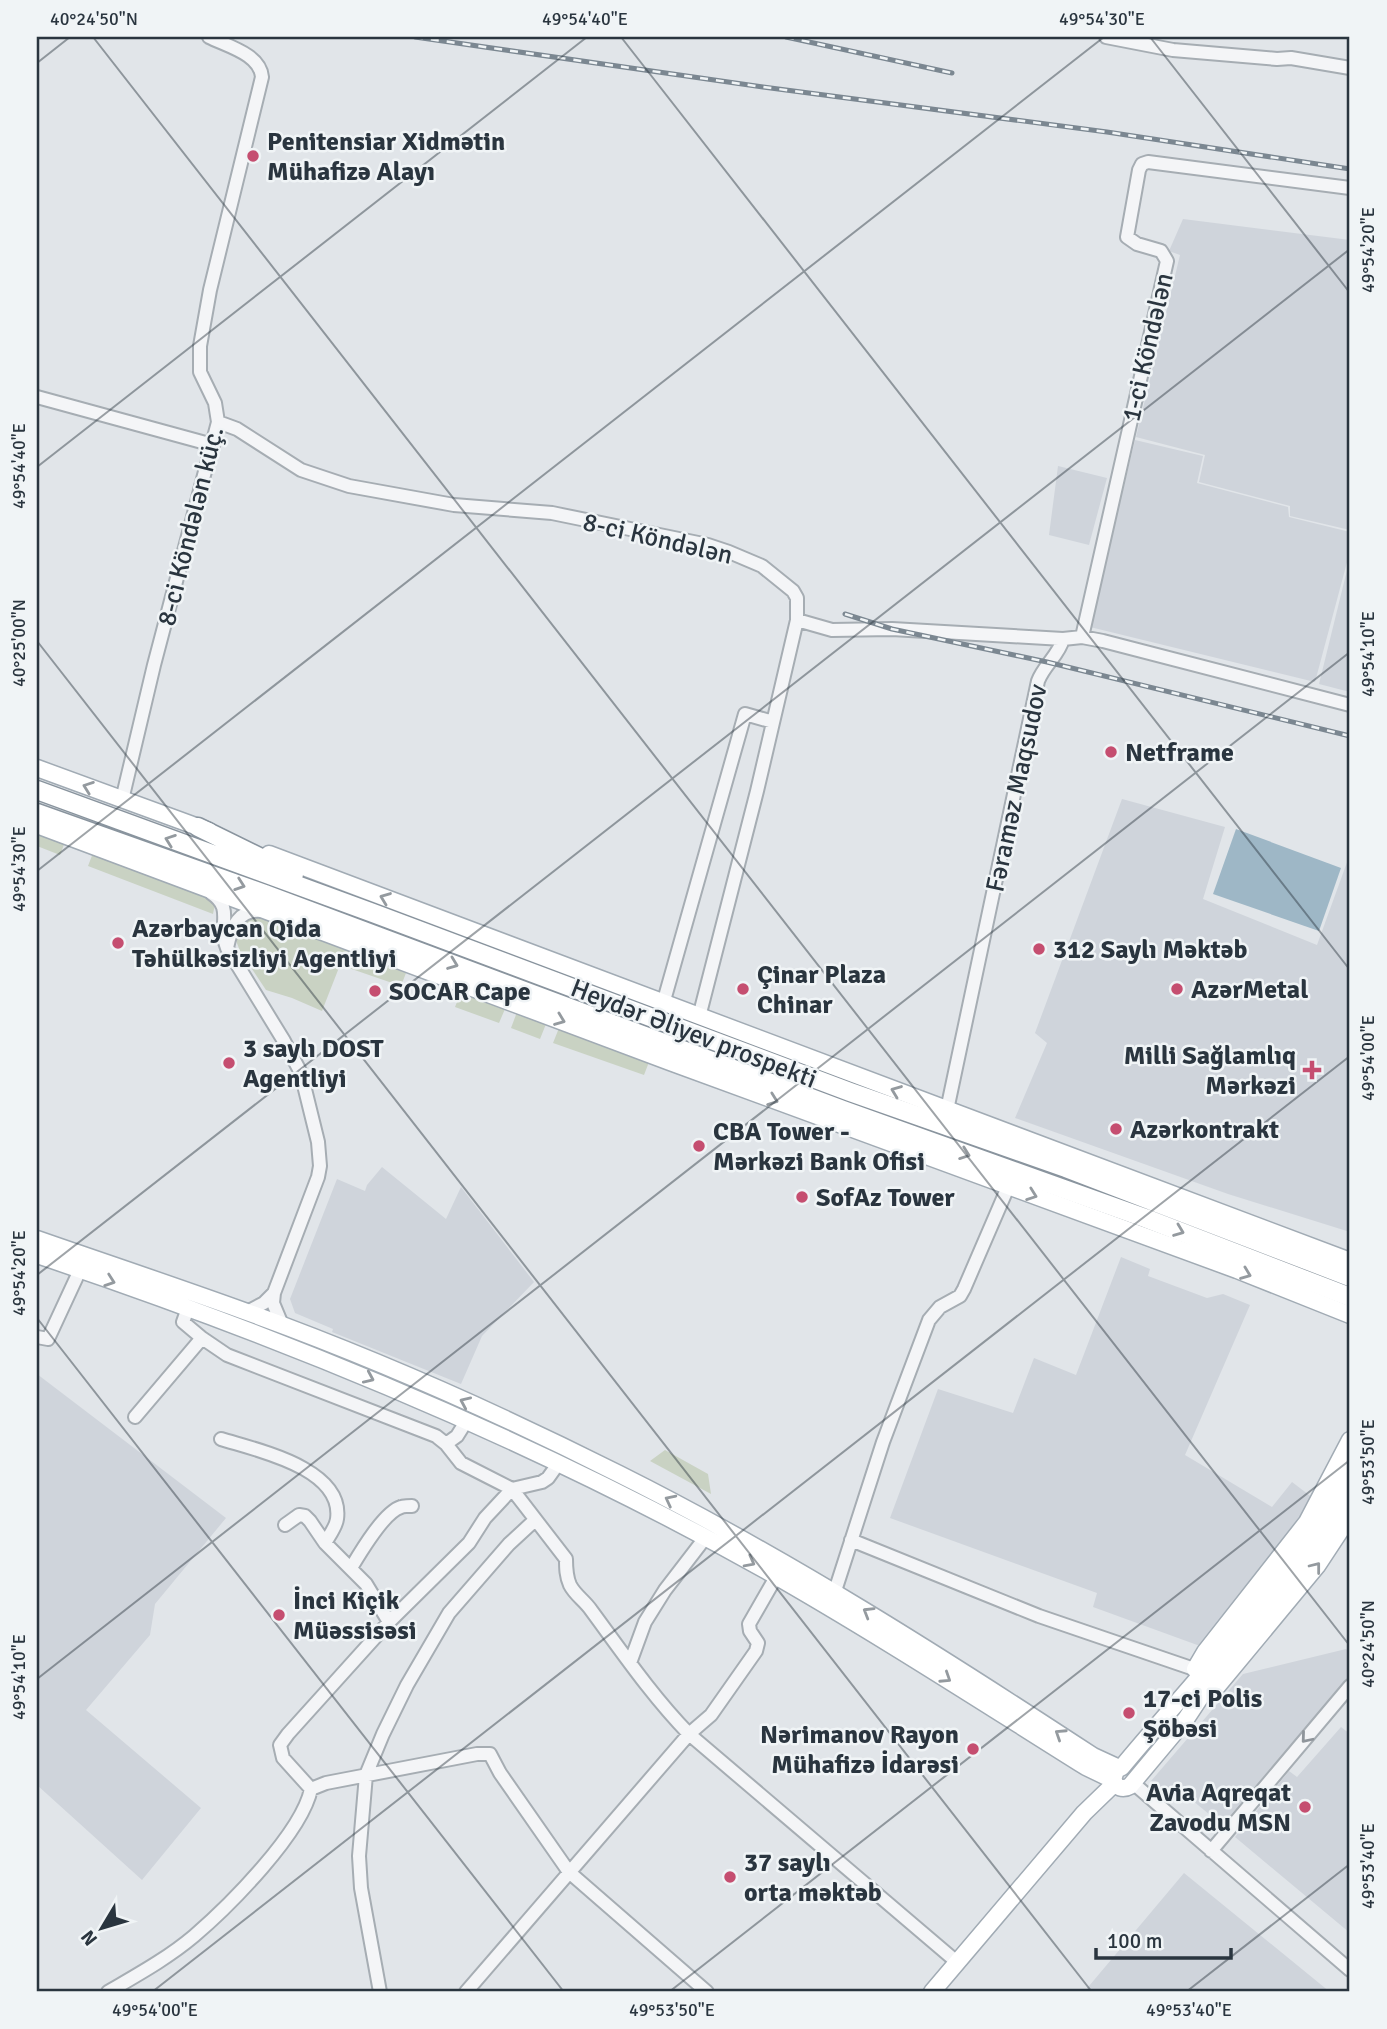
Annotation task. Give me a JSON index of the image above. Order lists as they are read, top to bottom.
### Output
{
  "streets": {
    "highway": ["Heydər Əliyev prospekti"],
    "street": [
      "1-ci Köndələn",
      "8-ci Köndələn küç.",
      "8-ci Köndələn",
      "Fəraməz Maqsudov"
    ]
  },
  "crossings": [
    ["8-ci Köndələn küç.", "8-ci Köndələn"]
  ],
  "places": {
    "other": [
      "Penitensiar Xidmətin Mühafizə Alayı",
      "Netframe",
      "Azərbaycan Qida Təhülkəsizliyi Agentliyi",
      "312 Saylı Məktəb",
      "Çinar Plaza Chinar",
      "AzərMetal",
      "SOCAR Cape",
      "3 saylı DOST Agentliyi",
      "Azərkontrakt",
      "CBA Tower - Mərkəzi Bank Ofisi",
      "SofAz Tower",
      "İnci Kiçik Müəssisəsi",
      "17-ci Polis Şöbəsi",
      "Nərimanov Rayon Mühafizə İdarəsi",
      "Avia Aqreqat Zavodu MSN",
      "37 saylı orta məktəb"
    ],
    "health": ["Milli Sağlamlıq Mərkəzi"]
  },
  "scale_bar": "100 m",
  "north": "bottom left",
  "coordinates": [
    "40°24'50\"N",
    "49°54'40\"E",
    "49°54'30\"E",
    "49°54'20\"E",
    "40°25'00\"N",
    "49°54'10\"E",
    "49°54'00\"E",
    "49°53'50\"E",
    "49°53'40\"E"
  ]
}
